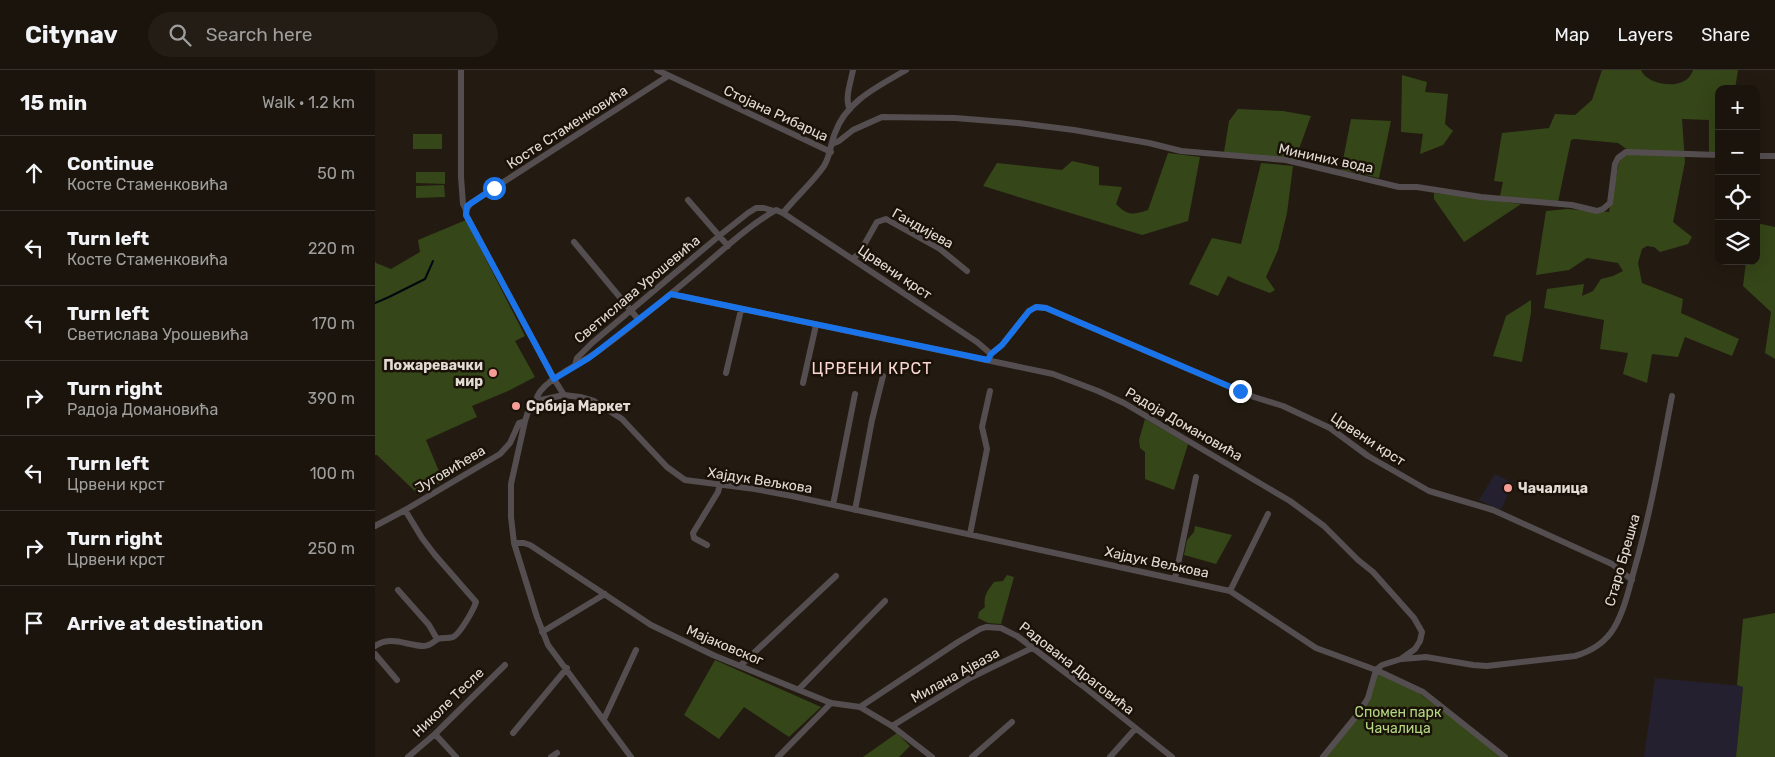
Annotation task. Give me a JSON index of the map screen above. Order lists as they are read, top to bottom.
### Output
{
  "streets": {
    "street": [
      "Стојана Рибарца",
      "Косте Стаменковића",
      "Мининих вода",
      "Гандијева",
      "Црвени крст",
      "Светислава Урошевића",
      "Радоја Домановића",
      "Југовићева",
      "Хајдук Вељкова",
      "Старо Брешка",
      "Мајаковског",
      "Радована Драговића",
      "Милана Ајваза",
      "Николе Тесле"
    ]
  },
  "crossings": [
    ["Стојана Рибарца", "Косте Стаменковића"],
    ["Гандијева", "Црвени крст"],
    ["Црвени крст", "Светислава Урошевића"],
    ["Црвени крст", "Радоја Домановића"],
    ["Црвени крст", "Старо Брешка"],
    ["Светислава Урошевића", "Радоја Домановића"],
    ["Светислава Урошевића", "Хајдук Вељкова"],
    ["Радоја Домановића", "Хајдук Вељкова"],
    ["Радоја Домановића", "Старо Брешка"],
    ["Мајаковског", "Радована Драговића"],
    ["Мајаковског", "Милана Ајваза"],
    ["Радована Драговића", "Милана Ајваза"]
  ],
  "districts": ["ЦРВЕНИ КРСТ"],
  "parks": ["Спомен парк Чачалица"],
  "places": ["Пожаревачки мир", "Србија Маркет", "Чачалица"],
  "page": {
    "header": "Citynav",
    "search": "Search here",
    "nav": ["Map", "Layers", "Share"],
    "heading": ["15 min", "Walk · 1.2 km"],
    "map_buttons": ["+", "−"],
    "list": [
      ["Continue", "Косте Стаменковића", "50 m"],
      ["Turn left", "Косте Стаменковића", "220 m"],
      ["Turn left", "Светислава Урошевића", "170 m"],
      ["Turn right", "Радоја Домановића", "390 m"],
      ["Turn left", "Црвени крст", "100 m"],
      ["Turn right", "Црвени крст", "250 m"],
      "Arrive at destination"
    ]
  }
}
